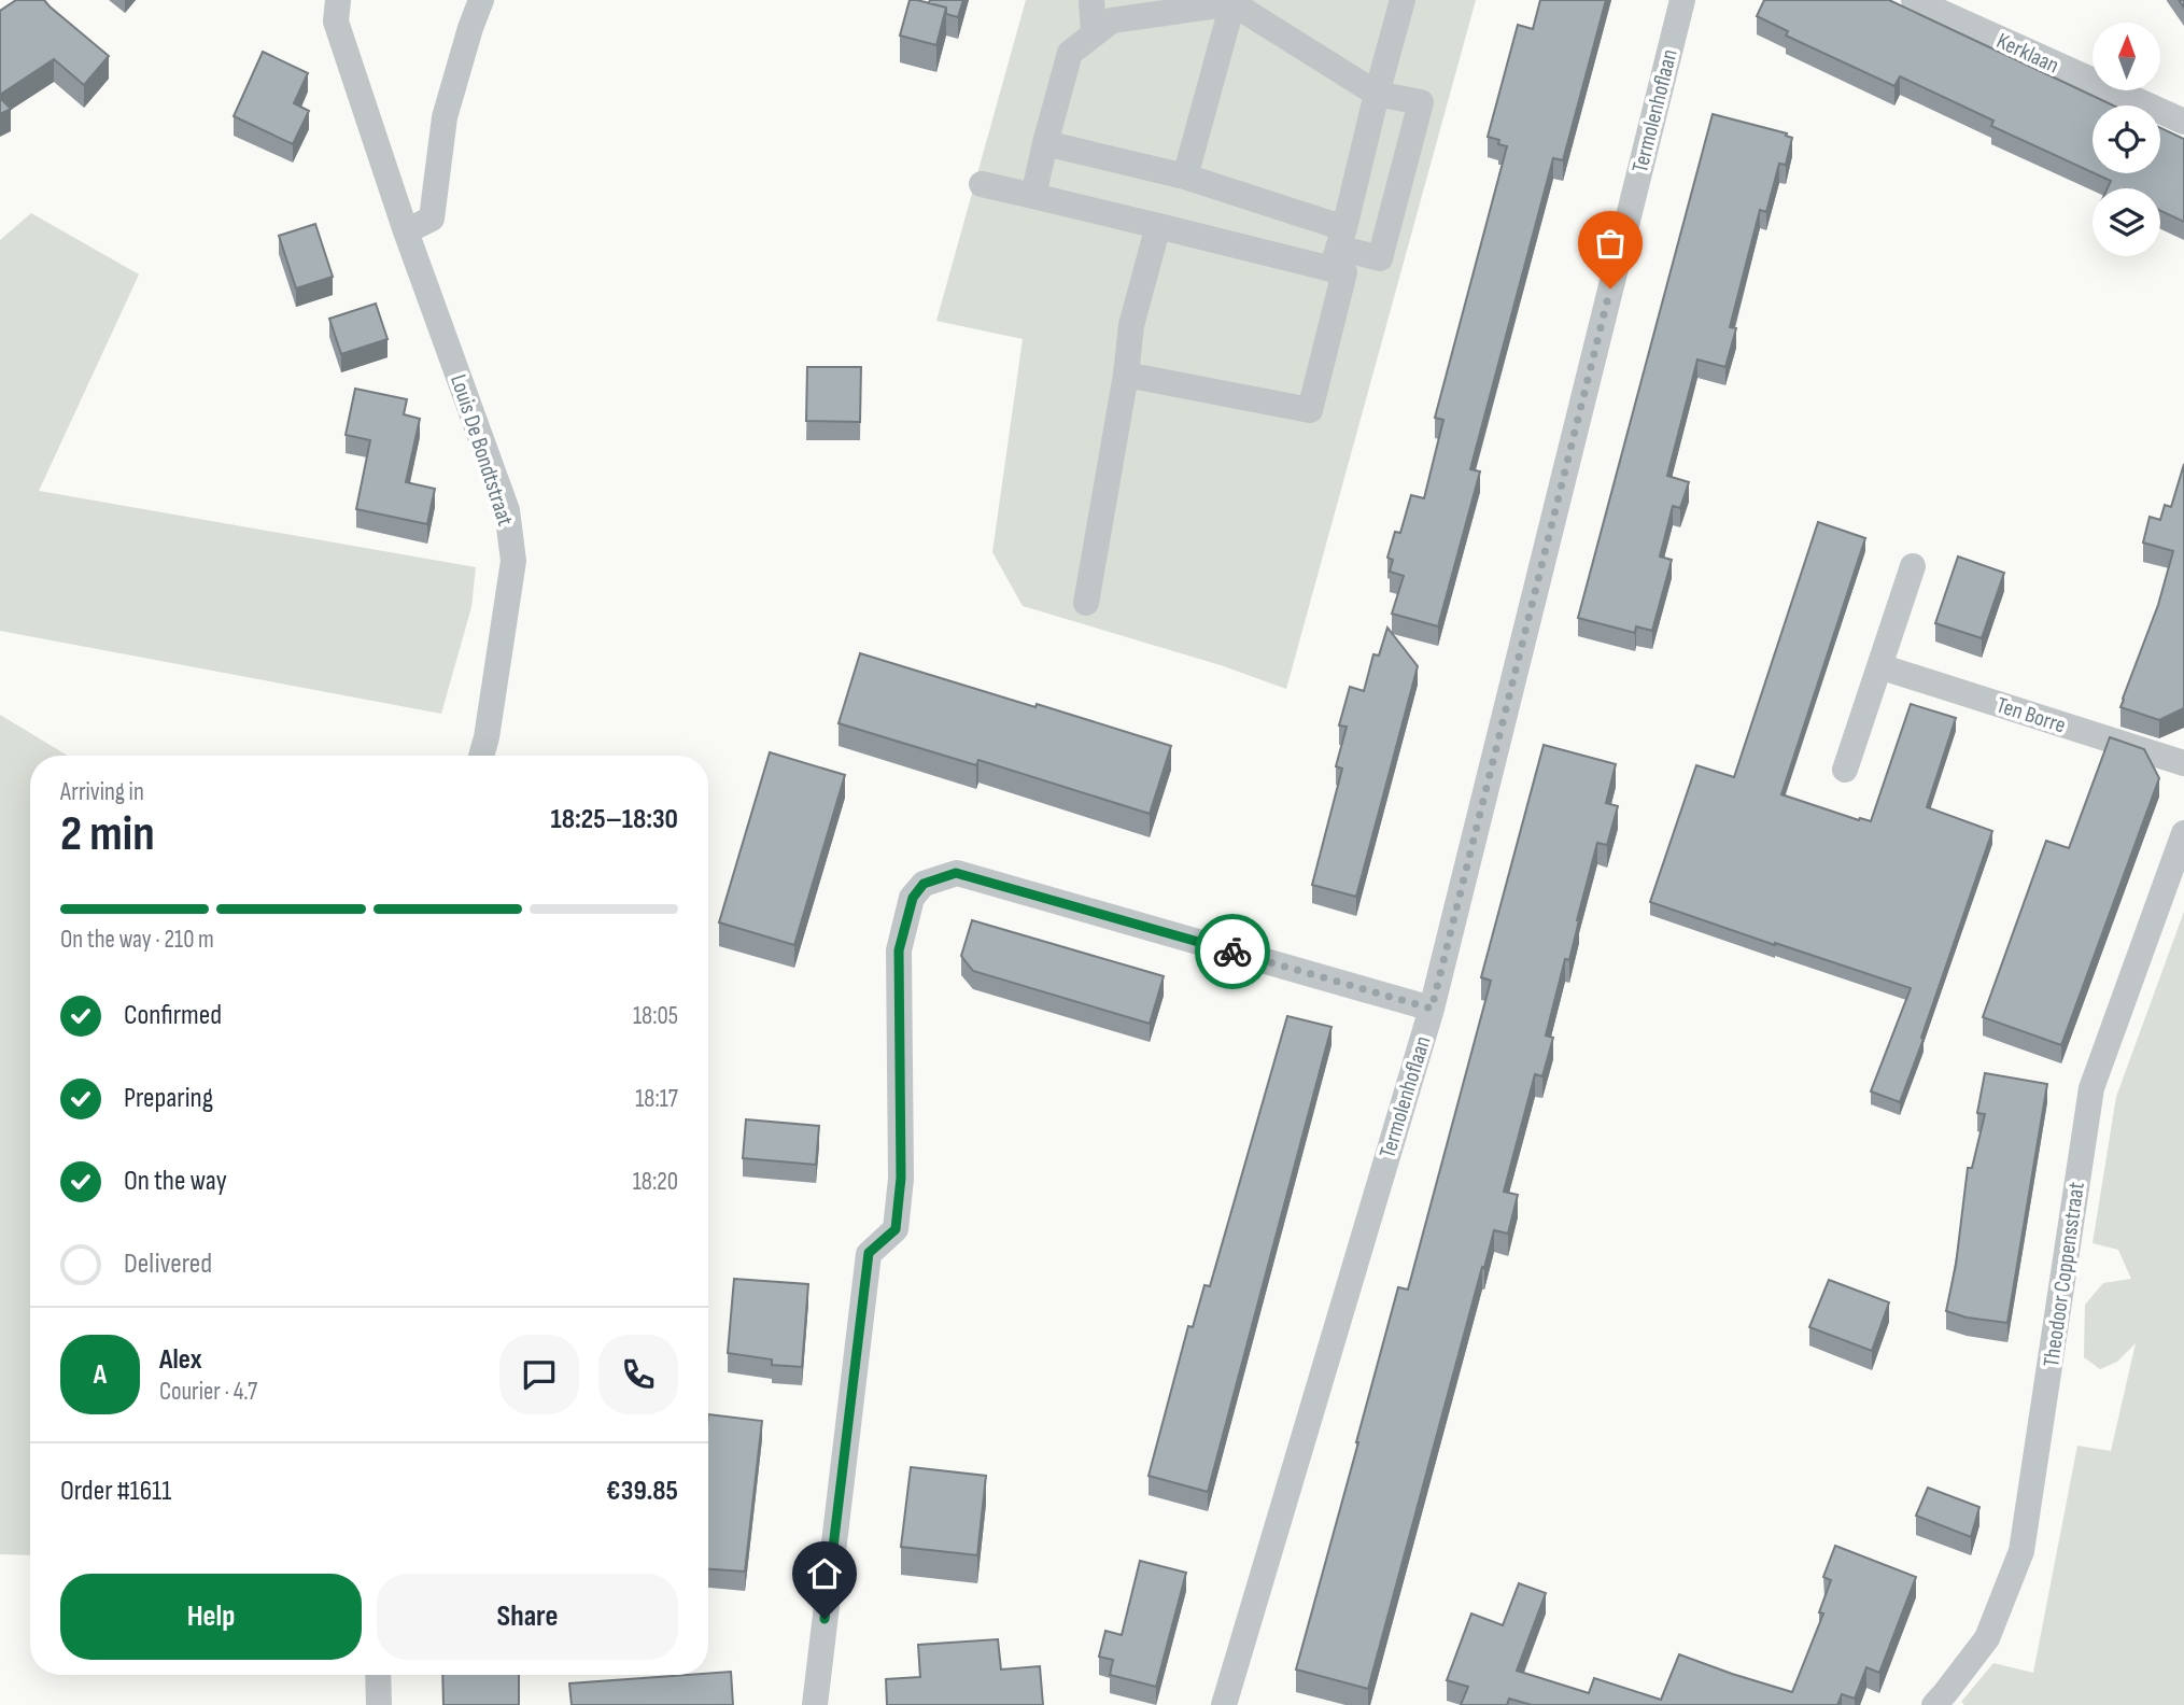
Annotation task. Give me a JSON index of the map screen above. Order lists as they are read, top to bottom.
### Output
{
  "streets": {
    "street": [
      "Kerklaan",
      "Termolenhoflaan",
      "Louis De Bondtstraat",
      "Ten Borre",
      "Theodoor Coppensstraat"
    ]
  },
  "north": "top",
  "page": {
    "heading": ["2 min", "Arriving in", "18:25–18:30"],
    "panel": [
      "Alex",
      "Courier · 4.7",
      "Order #1611",
      "€39.85"
    ],
    "bar": "On the way · 210 m",
    "list": [
      ["Confirmed", "18:05"],
      ["Preparing", "18:17"],
      ["On the way", "18:20"],
      "Delivered"
    ],
    "round": "A",
    "buttons": ["Help", "Share"]
  }
}
